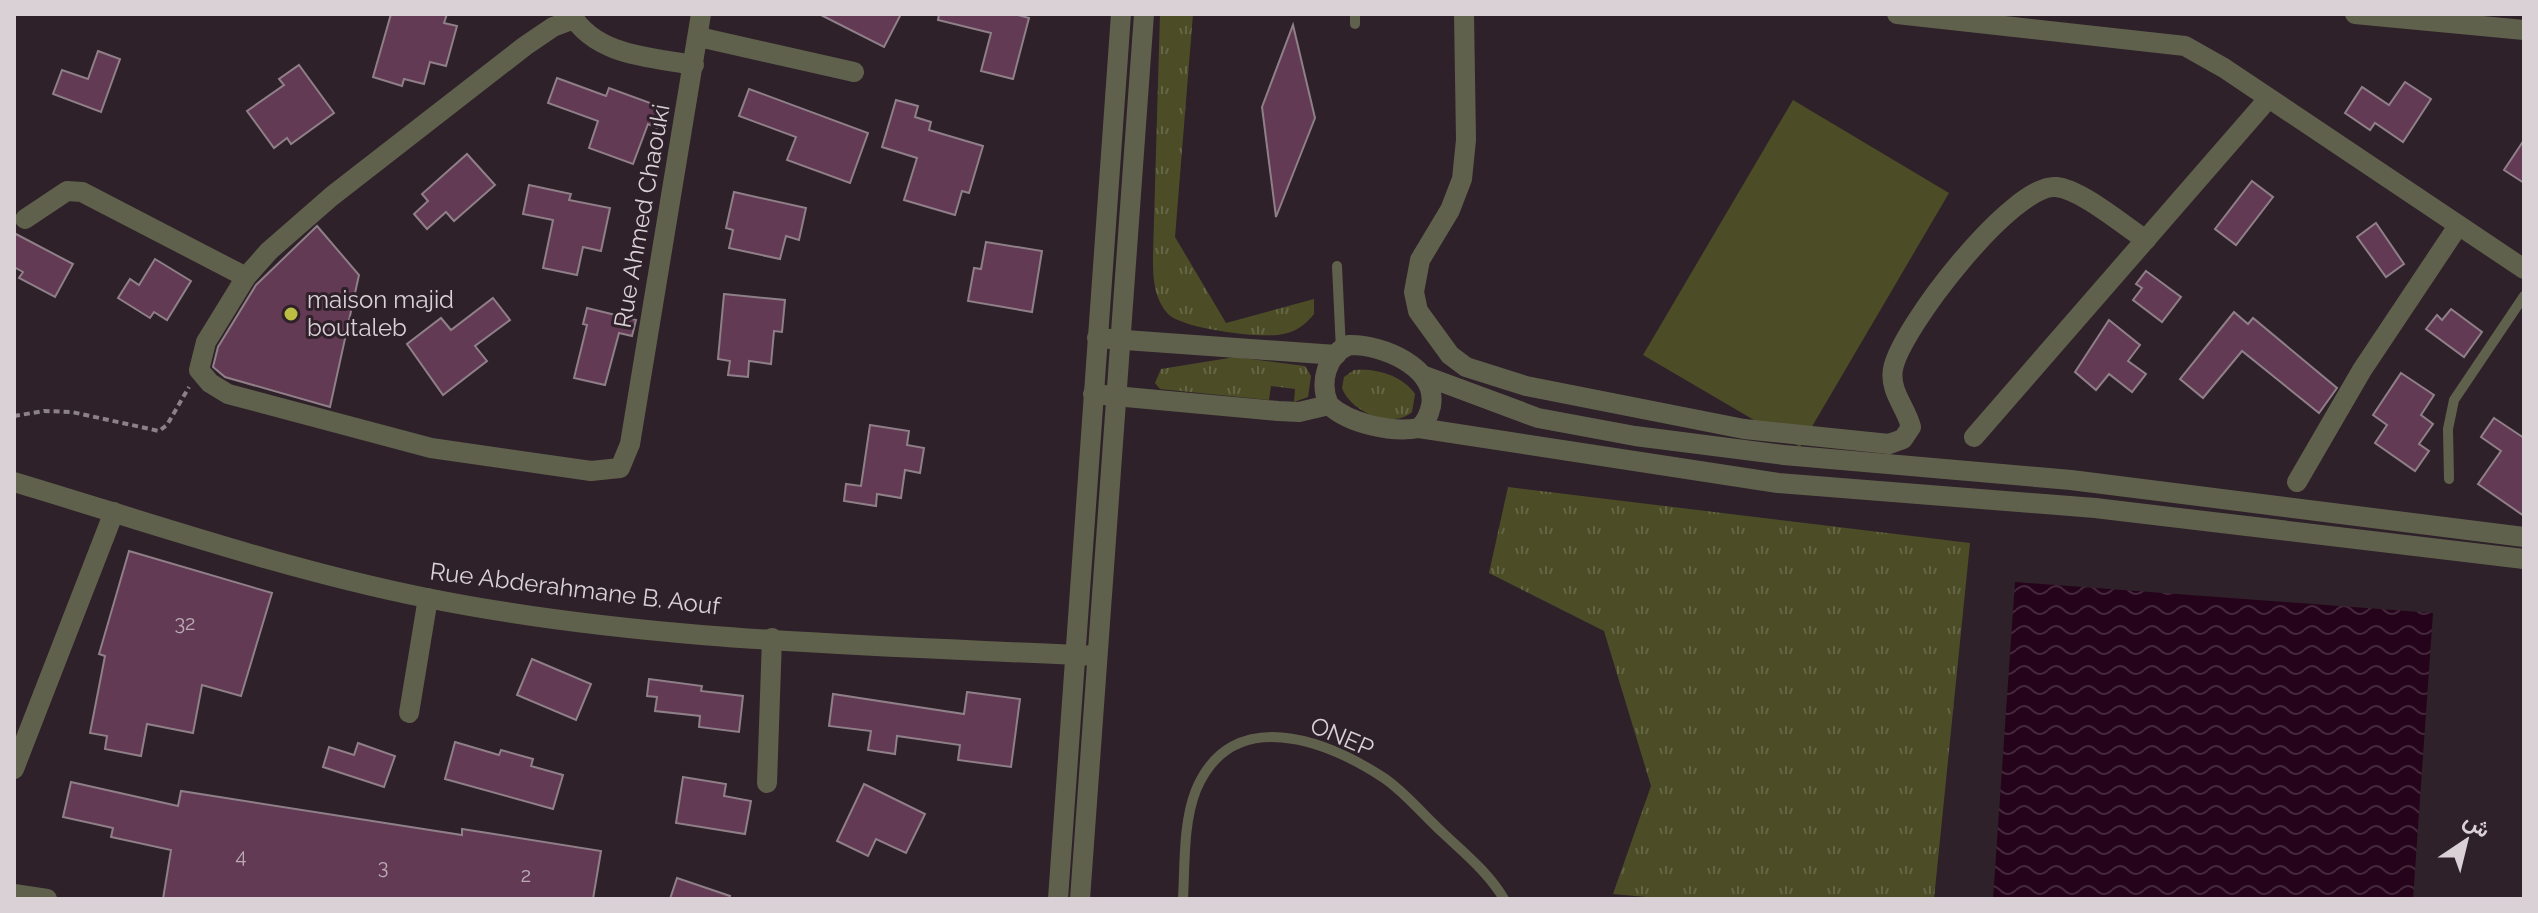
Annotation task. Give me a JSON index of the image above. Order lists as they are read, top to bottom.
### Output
{
  "streets": {
    "street": ["Rue Ahmed Chaouki", "Rue Abderahmane B. Aouf"],
    "lane": ["ONEP"]
  },
  "places": ["maison majid boutaleb"],
  "house_numbers": [
    "32",
    "4",
    "3",
    "2"
  ],
  "north": "top right"
}
